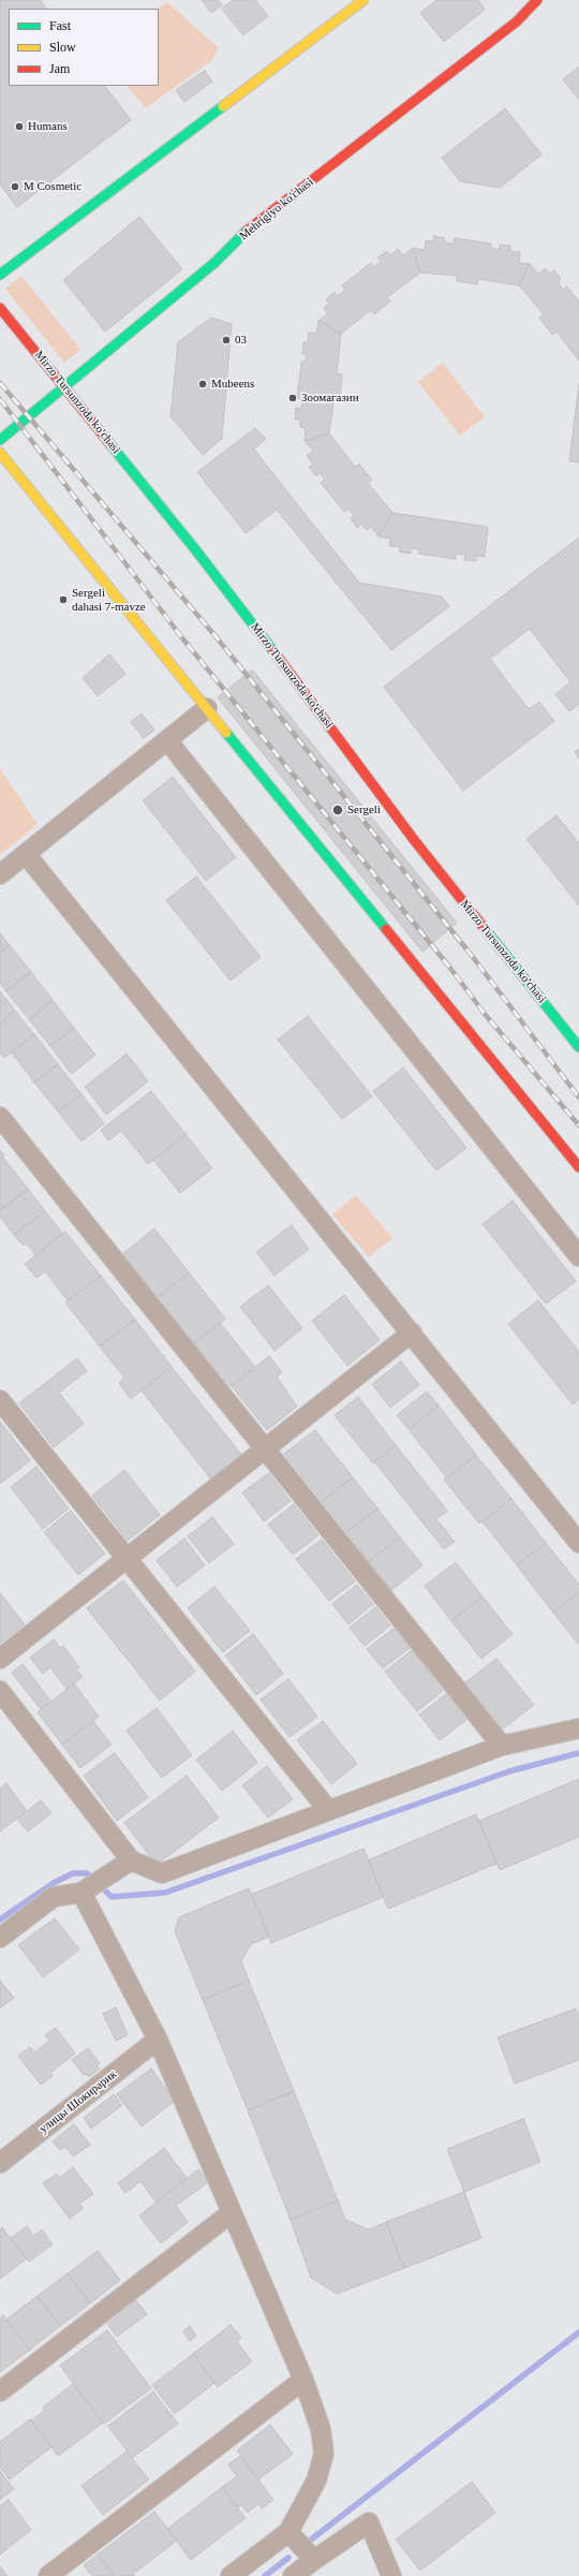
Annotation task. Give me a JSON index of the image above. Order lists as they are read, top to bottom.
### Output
{
  "streets": {
    "main road": ["Mehrigiyo ko'chasi", "Mirzo Tursunzoda ko'chasi"],
    "street": ["улицы Шокирарик"]
  },
  "crossings": [
    ["Mehrigiyo ko'chasi", "Mirzo Tursunzoda ko'chasi"]
  ],
  "places": [
    "Humans",
    "M Cosmetic",
    "03",
    "Mubeens",
    "Зоомагазин",
    "Sergeli dahasi 7-mavze",
    "Sergeli"
  ],
  "legend": ["Fast", "Slow", "Jam"]
}
